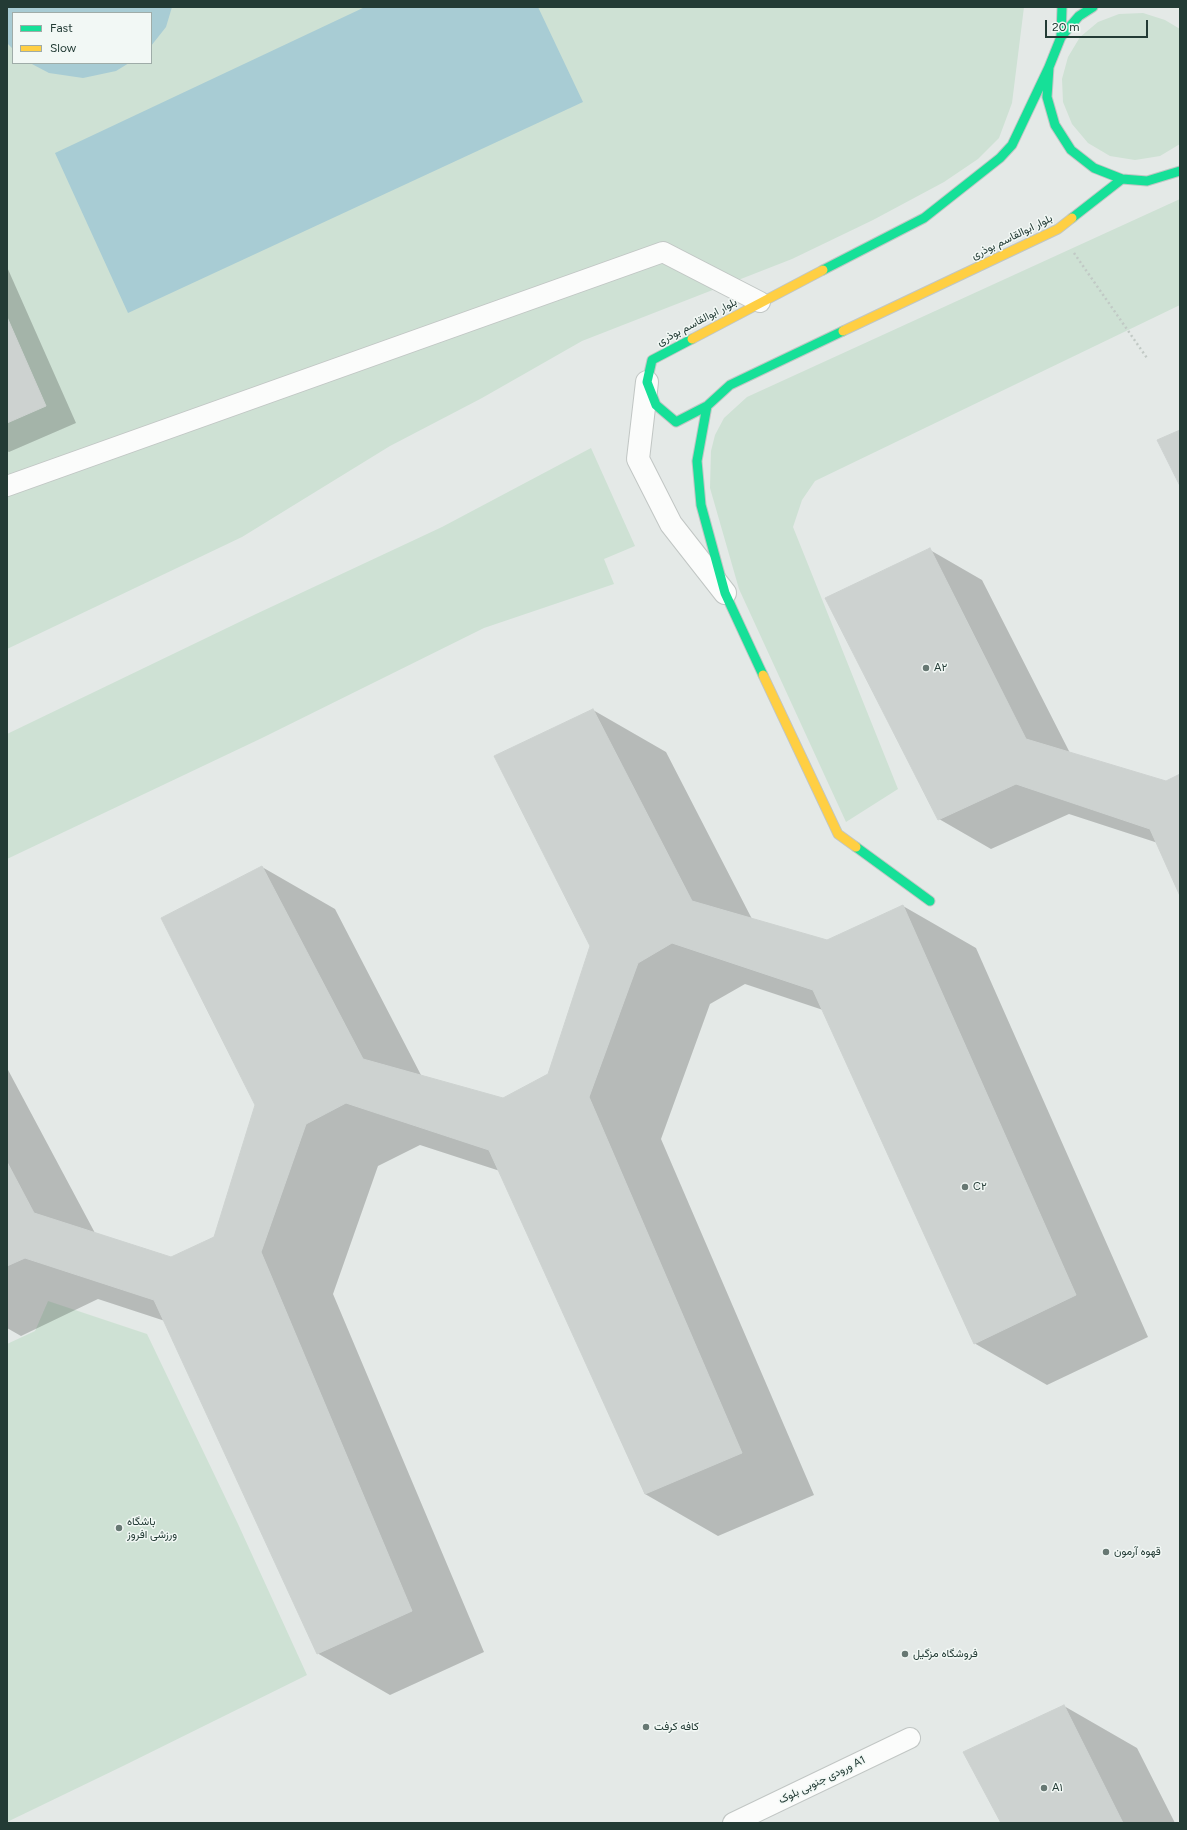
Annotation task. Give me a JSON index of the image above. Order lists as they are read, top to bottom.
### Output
{
  "streets": {
    "street": ["بلوار ابوالقاسم بوذری"],
    "lane": ["ورودی جنوبی بلوک A1"]
  },
  "places": [
    "A۲",
    "C۲",
    "باشگاه ورزشی افروز",
    "قهوه آرمون",
    "فروشگاه مزگیل",
    "کافه کرفت",
    "A۱"
  ],
  "legend": ["Fast", "Slow"],
  "scale_bar": "20 m"
}
